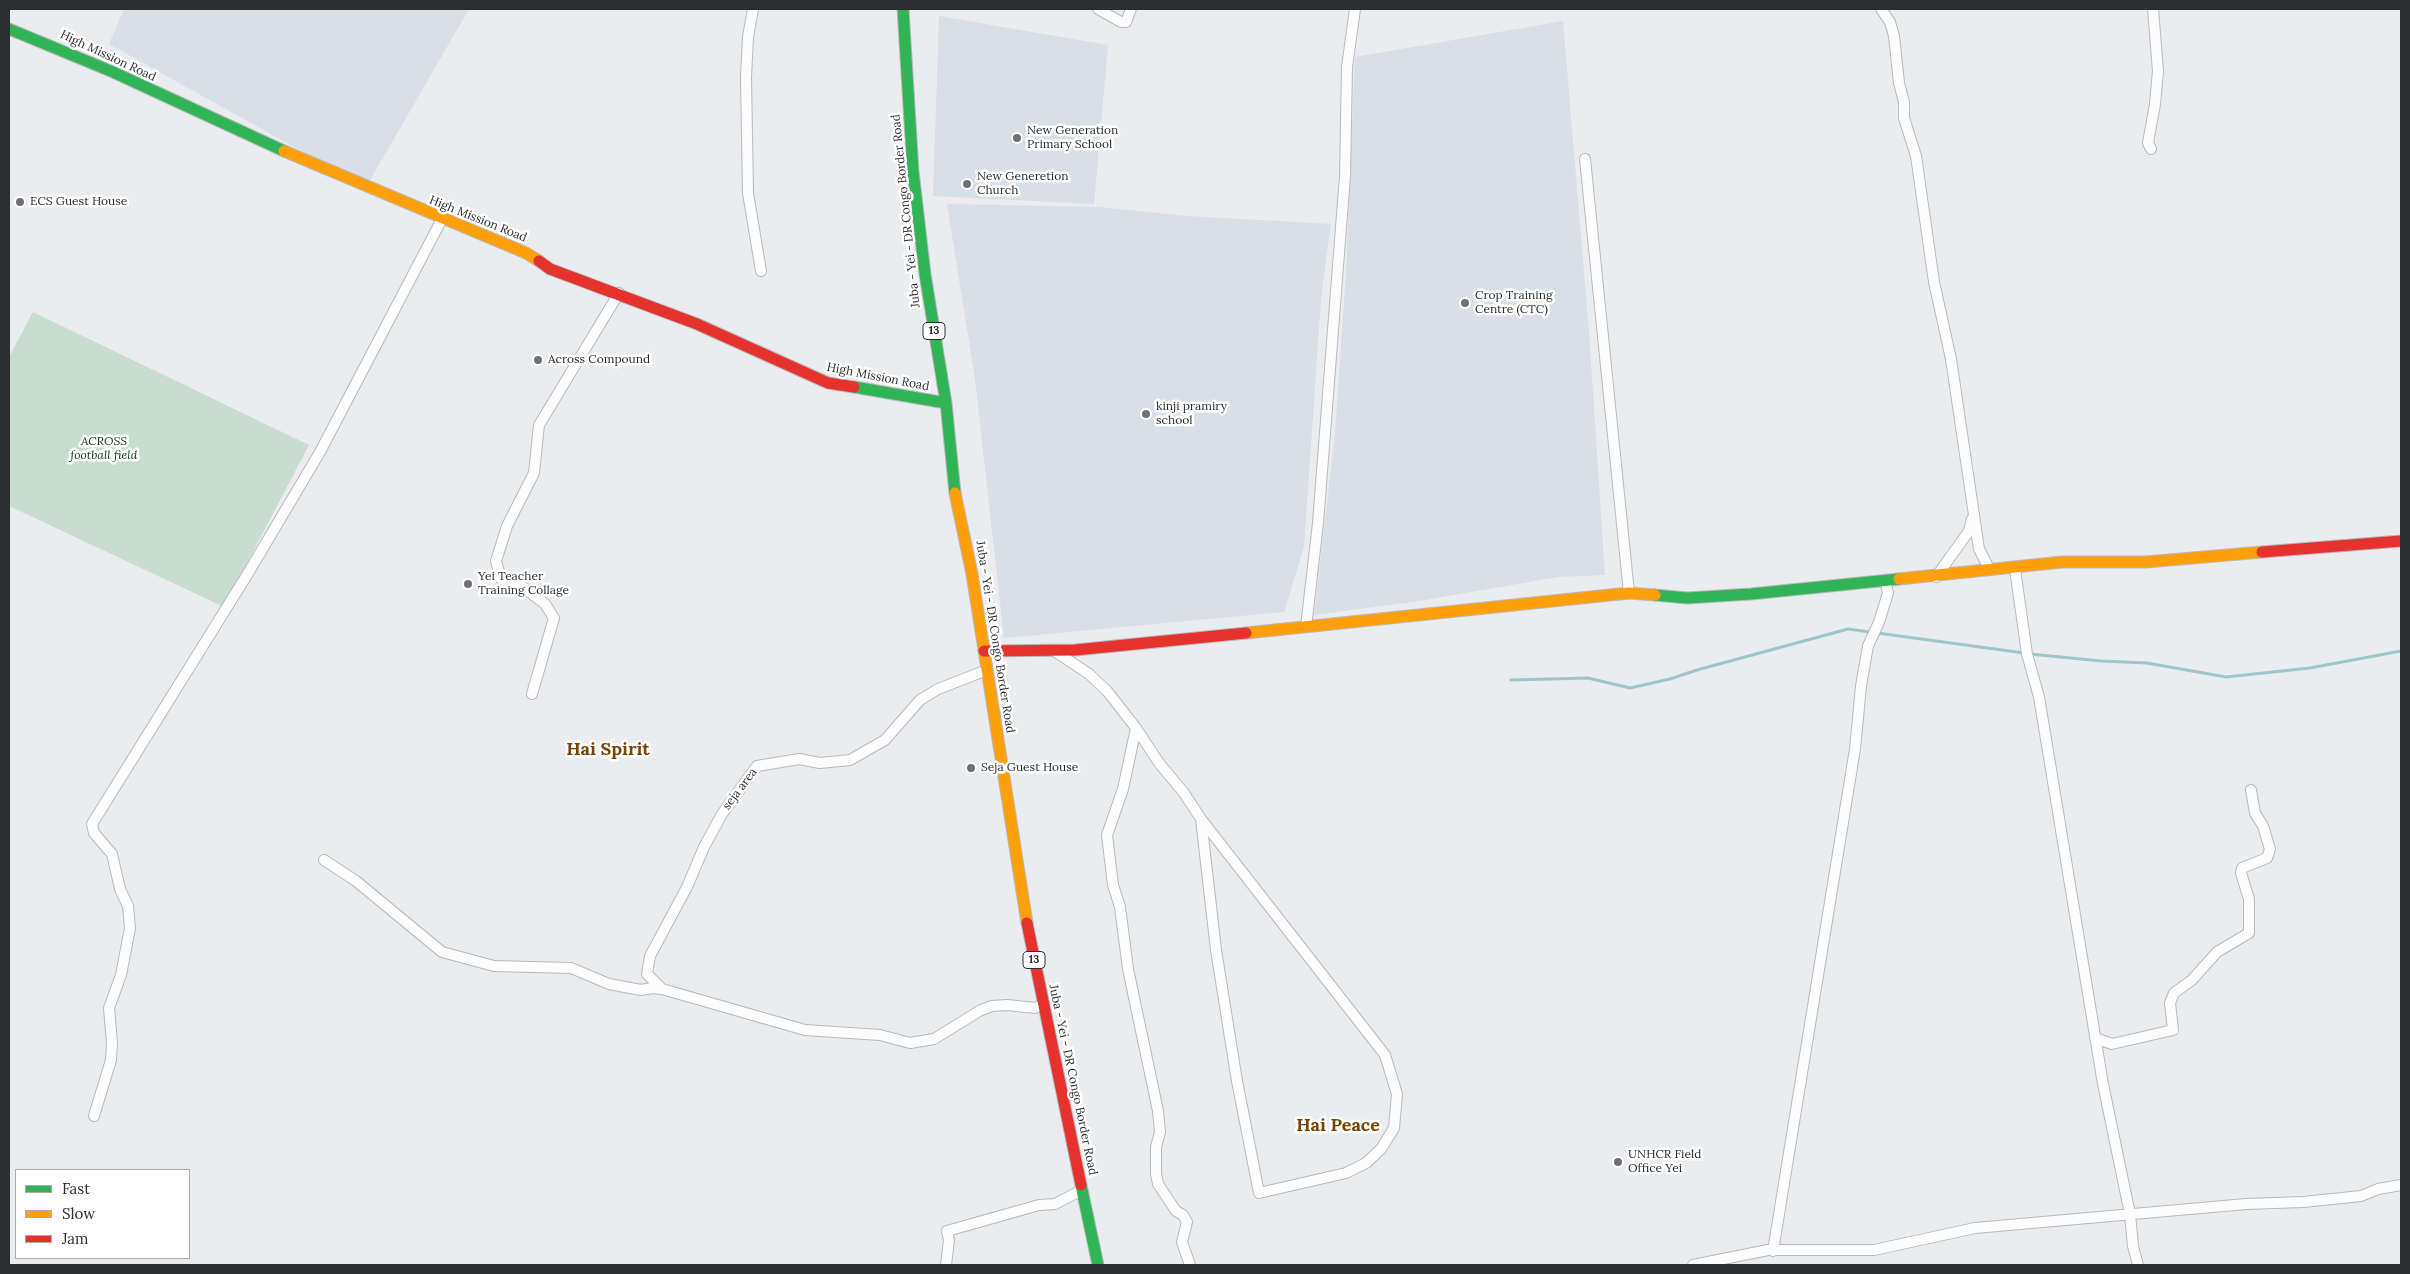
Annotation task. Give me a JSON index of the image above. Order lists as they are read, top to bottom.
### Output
{
  "streets": {
    "street": [
      "High Mission Road",
      "Juba - Yei - DR Congo Border Road",
      "13",
      "seja area"
    ]
  },
  "crossings": [
    ["High Mission Road", "Juba - Yei - DR Congo Border Road"],
    ["Juba - Yei - DR Congo Border Road", "seja area"]
  ],
  "districts": ["Hai Spirit", "Hai Peace"],
  "parks": ["ACROSS football field"],
  "places": [
    "New Generation Primary School",
    "New Generetion Church",
    "ECS Guest House",
    "Crop Training Centre (CTC)",
    "Across Compound",
    "kinji pramiry school",
    "Yei Teacher Training Collage",
    "Seja Guest House",
    "UNHCR Field Office Yei"
  ],
  "legend": ["Fast", "Slow", "Jam"]
}
